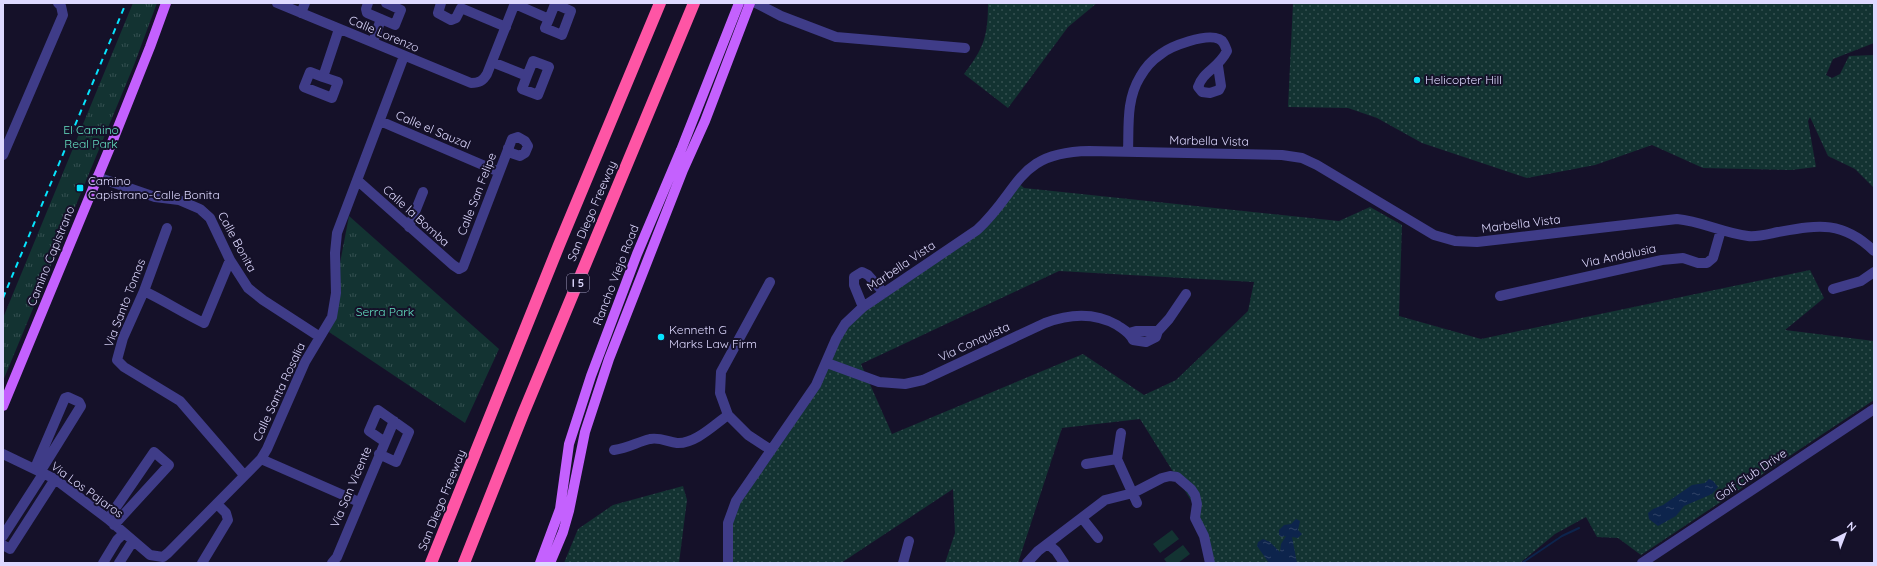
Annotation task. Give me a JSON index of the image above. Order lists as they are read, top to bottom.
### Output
{
  "streets": {
    "highway": ["San Diego Freeway", "I 5"],
    "main road": ["Camino Capistrano", "Rancho Viejo Road"],
    "street": [
      "Calle Lorenzo",
      "Calle el Sauzal",
      "Marbella Vista",
      "Calle San Felipe",
      "Calle la Bomba",
      "Calle Bonita",
      "Via Andalusia",
      "Via Santo Tomas",
      "Via Conquista",
      "Calle Santa Rosalia",
      "Golf Club Drive",
      "Via San Vicente",
      "Via Los Pajaros"
    ]
  },
  "crossings": [
    ["Calle Lorenzo", "Calle Santa Rosalia"],
    ["Calle el Sauzal", "Calle San Felipe"],
    ["Calle el Sauzal", "Calle Santa Rosalia"],
    ["Marbella Vista", "Via Andalusia"],
    ["Marbella Vista", "Via Conquista"],
    ["Calle San Felipe", "Calle la Bomba"],
    ["Calle la Bomba", "Calle Santa Rosalia"],
    ["Calle Bonita", "Camino Capistrano"],
    ["Calle Bonita", "Calle Santa Rosalia"],
    ["Via Santo Tomas", "Calle Santa Rosalia"],
    ["Calle Santa Rosalia", "Via Los Pajaros"]
  ],
  "parks": ["El Camino Real Park", "Serra Park"],
  "places": {
    "other": ["Helicopter Hill", "Kenneth G Marks Law Firm"],
    "transit": ["Camino Capistrano-Calle Bonita"]
  },
  "north": "top right"
}
